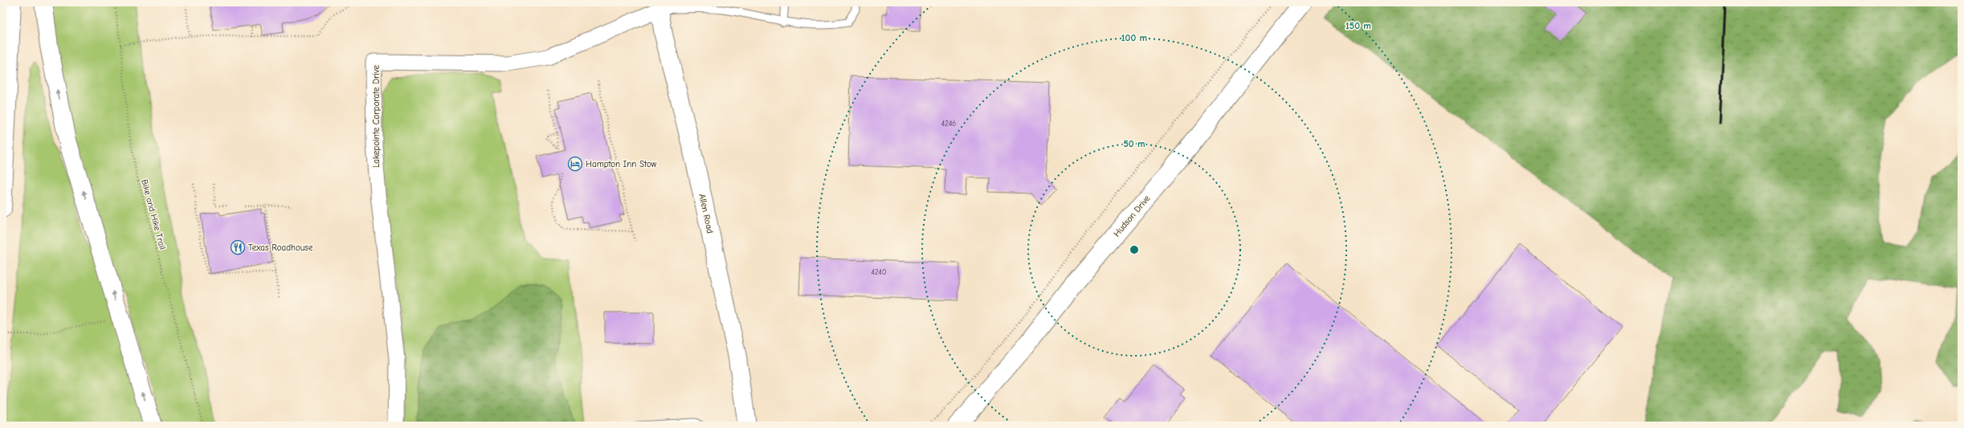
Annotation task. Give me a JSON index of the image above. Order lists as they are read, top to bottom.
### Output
{
  "streets": {
    "main road": ["Allen Road", "Hudson Drive"],
    "street": ["Lakepointe Corporate Drive"],
    "path": ["Bike and Hike Trail"]
  },
  "crossings": [
    ["Lakepointe Corporate Drive", "Allen Road"]
  ],
  "places": {
    "hotel": ["Hampton Inn Stow"],
    "restaurant": ["Texas Roadhouse"]
  },
  "house_numbers": ["4246", "4240"],
  "rings": ["150 m", "100 m", "50 m"]
}
